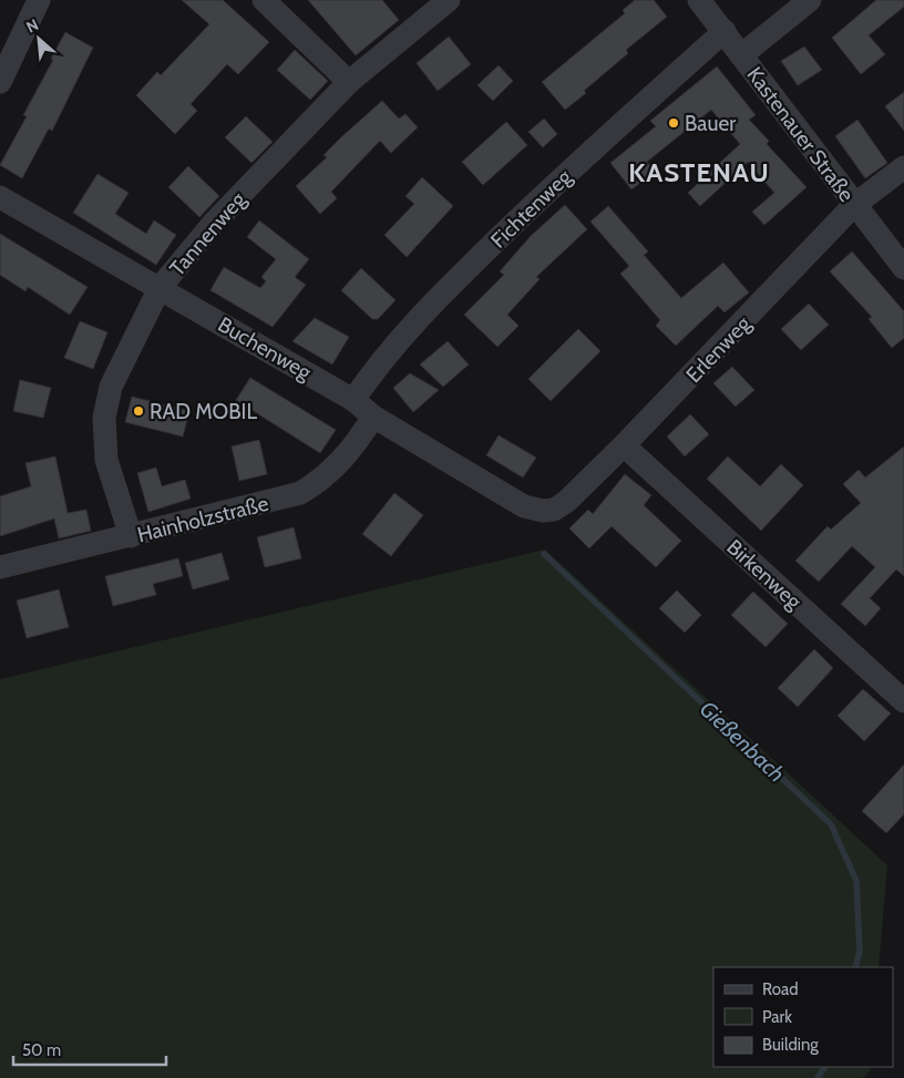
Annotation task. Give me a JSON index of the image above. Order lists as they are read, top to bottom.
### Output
{
  "streets": {
    "street": [
      "Kastenauer Straße",
      "Fichtenweg",
      "Tannenweg",
      "Buchenweg",
      "Erlenweg",
      "Hainholzstraße",
      "Birkenweg"
    ]
  },
  "crossings": [
    ["Kastenauer Straße", "Fichtenweg"],
    ["Kastenauer Straße", "Erlenweg"],
    ["Fichtenweg", "Buchenweg"],
    ["Tannenweg", "Buchenweg"],
    ["Tannenweg", "Hainholzstraße"],
    ["Buchenweg", "Erlenweg"],
    ["Buchenweg", "Hainholzstraße"],
    ["Erlenweg", "Birkenweg"]
  ],
  "districts": ["KASTENAU"],
  "water": ["Gießenbach"],
  "places": ["Bauer", "RAD MOBIL"],
  "legend": ["Road", "Park", "Building"],
  "scale_bar": "50 m",
  "north": "top left"
}
